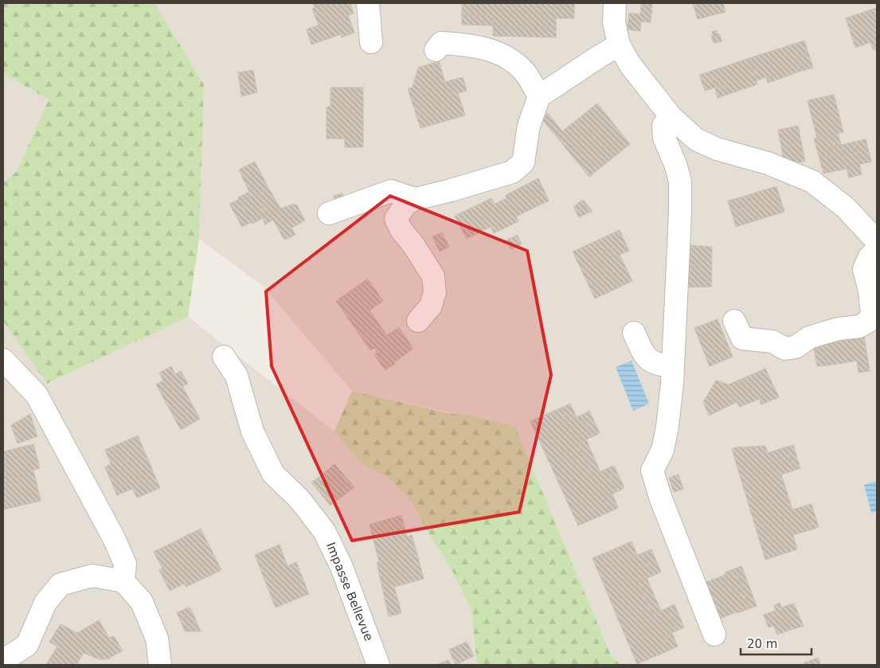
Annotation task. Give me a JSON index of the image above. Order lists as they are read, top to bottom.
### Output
{
  "streets": {
    "street": ["Impasse Bellevue"]
  },
  "scale_bar": "20 m"
}
